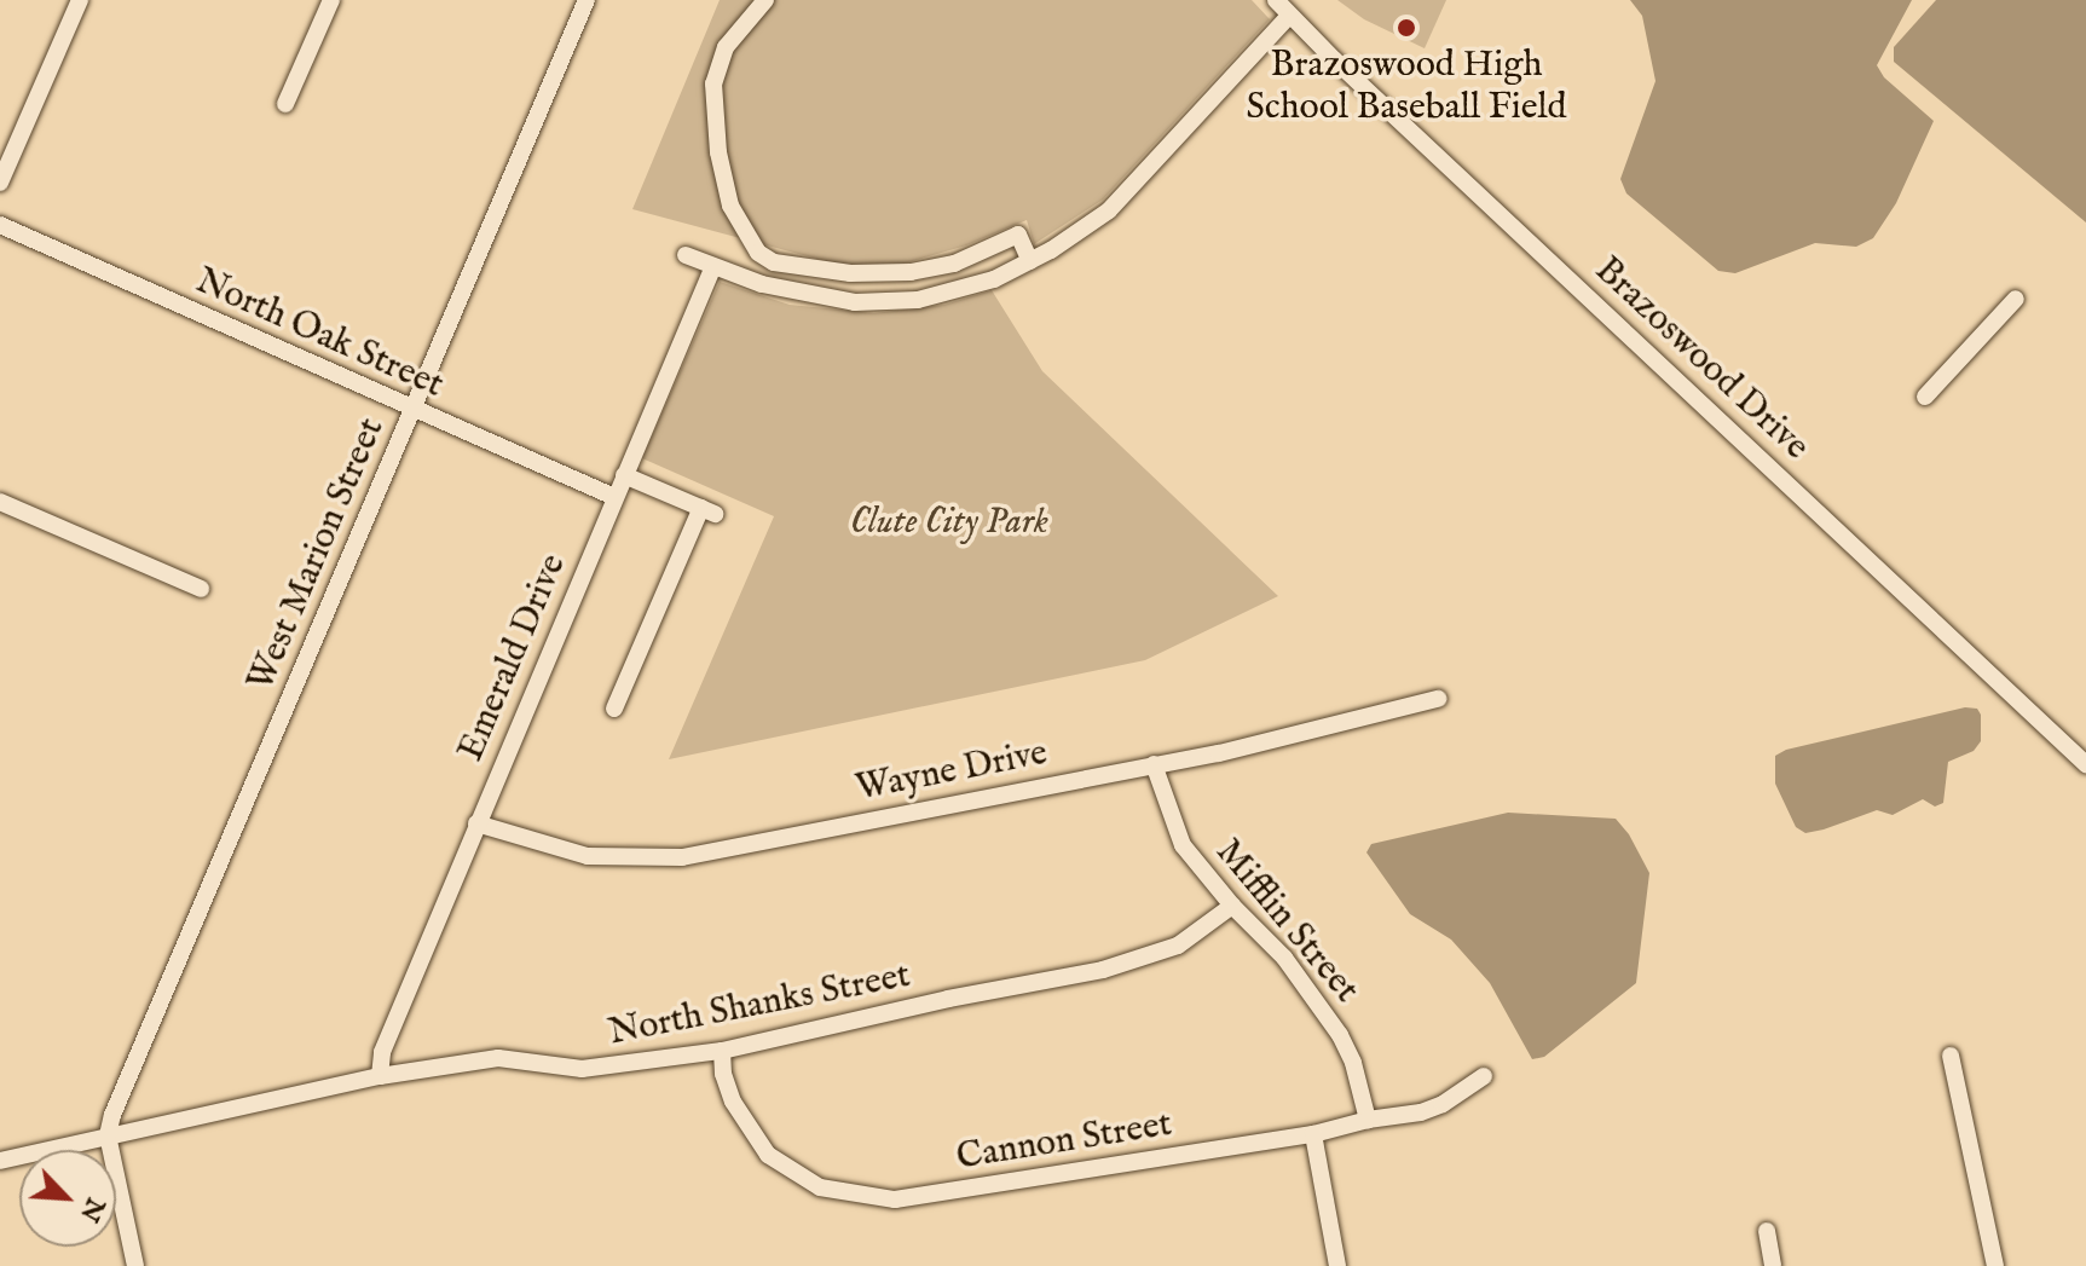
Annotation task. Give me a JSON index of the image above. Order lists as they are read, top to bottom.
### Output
{
  "streets": {
    "street": [
      "North Oak Street",
      "Brazoswood Drive",
      "West Marion Street",
      "Emerald Drive",
      "Wayne Drive",
      "Mifflin Street",
      "North Shanks Street",
      "Cannon Street"
    ]
  },
  "crossings": [
    ["North Oak Street", "West Marion Street"],
    ["North Oak Street", "Emerald Drive"],
    ["West Marion Street", "North Shanks Street"],
    ["Emerald Drive", "Wayne Drive"],
    ["Emerald Drive", "North Shanks Street"],
    ["Wayne Drive", "Mifflin Street"],
    ["Mifflin Street", "North Shanks Street"],
    ["Mifflin Street", "Cannon Street"],
    ["North Shanks Street", "Cannon Street"]
  ],
  "parks": ["Clute City Park"],
  "places": ["Brazoswood High School Baseball Field"],
  "north": "bottom right"
}
